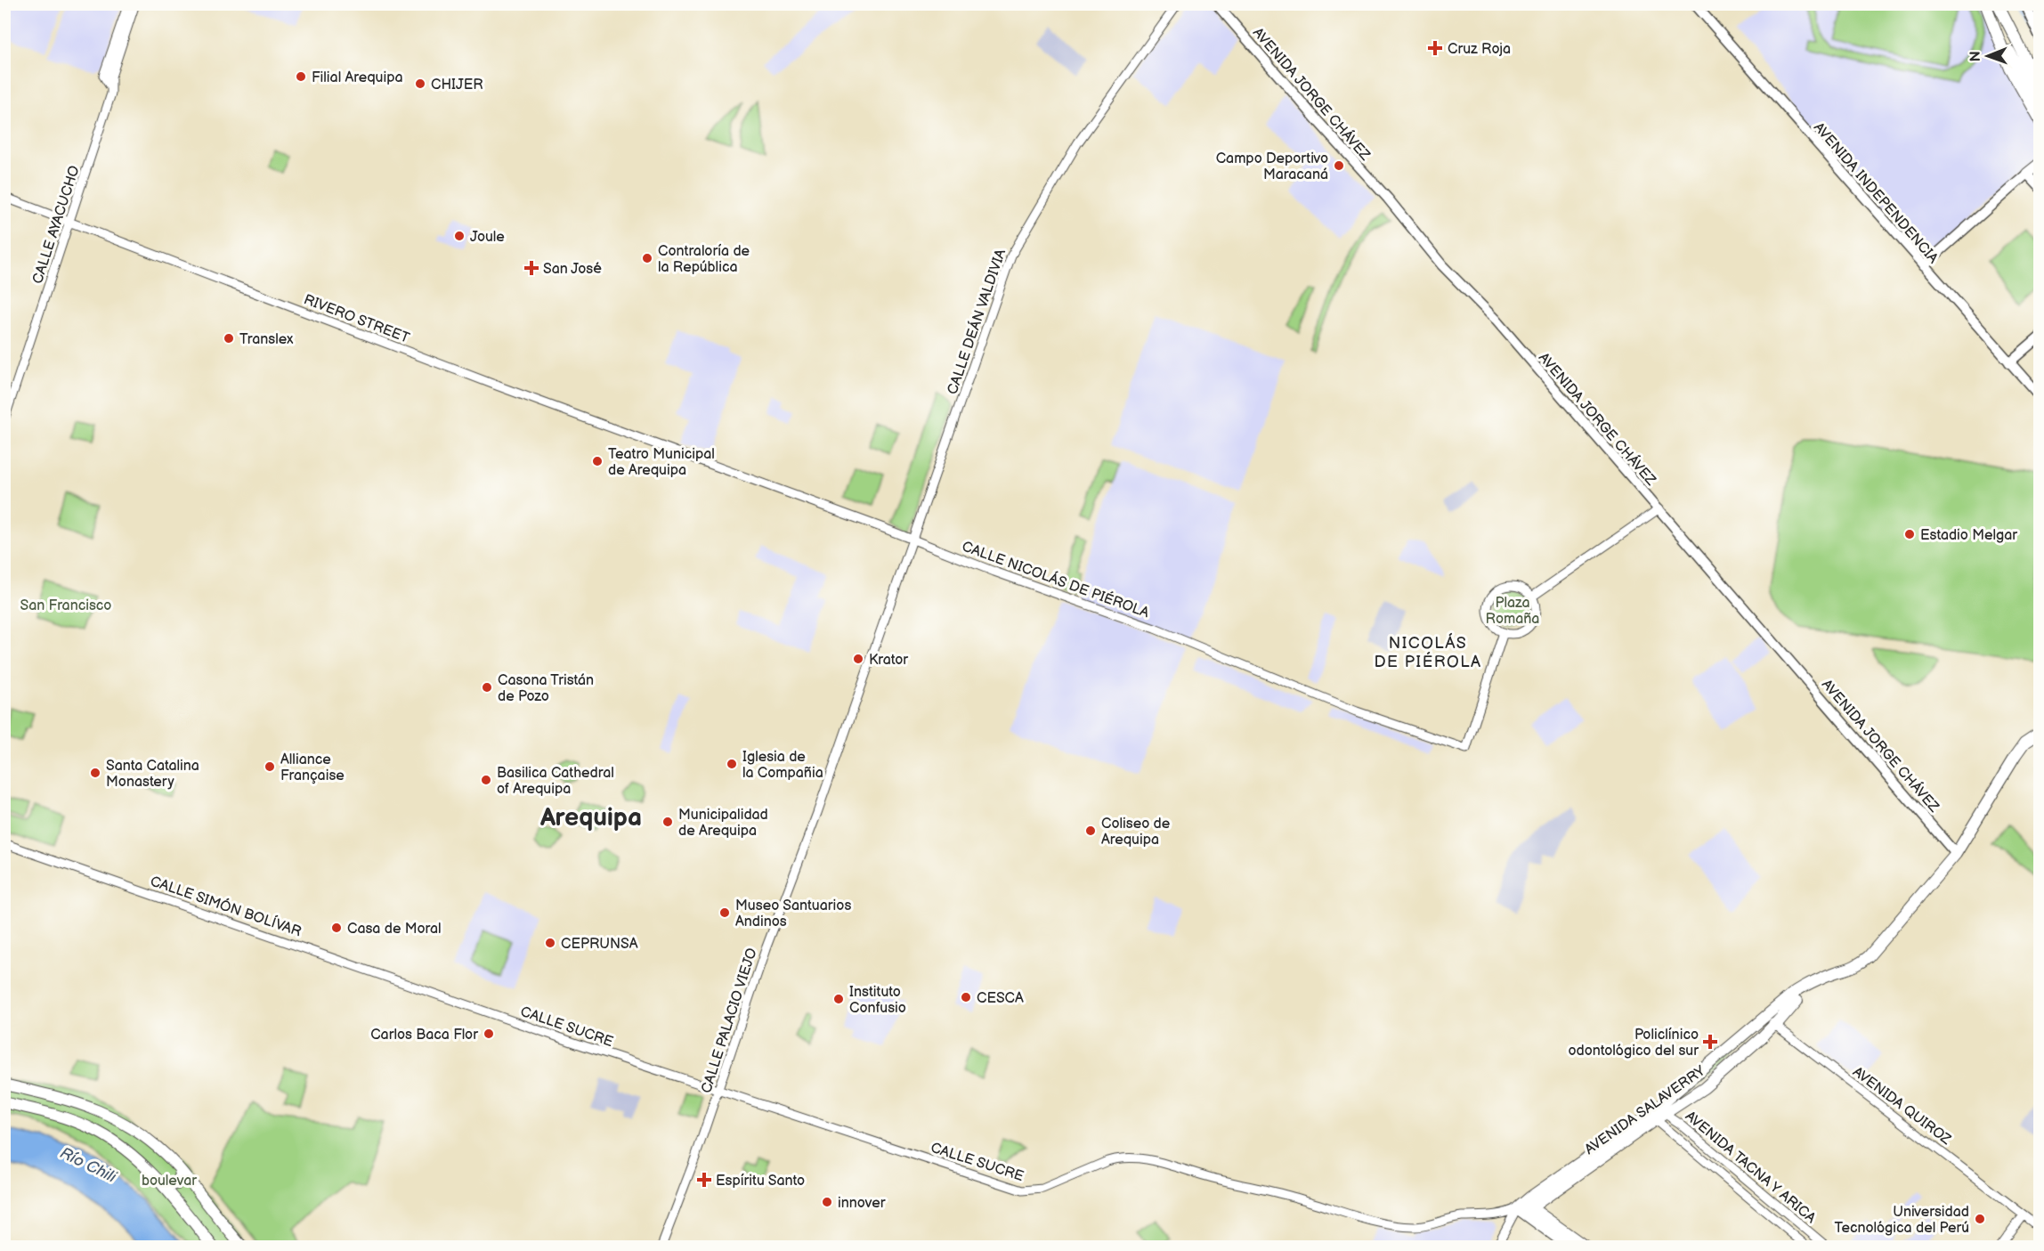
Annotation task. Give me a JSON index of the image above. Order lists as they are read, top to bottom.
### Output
{
  "streets": {
    "main road": ["AVENIDA JORGE CHÁVEZ", "AVENIDA INDEPENDENCIA", "AVENIDA SALAVERRY"],
    "street": [
      "CALLE AYACUCHO",
      "RIVERO STREET",
      "CALLE DEÁN VALDIVIA",
      "CALLE NICOLÁS DE PIÉROLA",
      "CALLE SIMÓN BOLÍVAR",
      "CALLE PALACIO VIEJO",
      "CALLE SUCRE",
      "AVENIDA QUIROZ",
      "AVENIDA TACNA Y ARICA"
    ]
  },
  "crossings": [
    ["AVENIDA JORGE CHÁVEZ", "AVENIDA SALAVERRY"],
    ["CALLE AYACUCHO", "RIVERO STREET"],
    ["RIVERO STREET", "CALLE NICOLÁS DE PIÉROLA"],
    ["CALLE DEÁN VALDIVIA", "CALLE NICOLÁS DE PIÉROLA"],
    ["CALLE DEÁN VALDIVIA", "CALLE PALACIO VIEJO"],
    ["CALLE SIMÓN BOLÍVAR", "CALLE SUCRE"],
    ["CALLE PALACIO VIEJO", "CALLE SUCRE"],
    ["CALLE SUCRE", "AVENIDA SALAVERRY"],
    ["AVENIDA QUIROZ", "AVENIDA SALAVERRY"],
    ["AVENIDA SALAVERRY", "AVENIDA TACNA Y ARICA"]
  ],
  "districts": ["NICOLÁS DE PIÉROLA", "Arequipa"],
  "water": ["Río Chili"],
  "parks": ["Plaza Romaña", "San Francisco", "boulevar"],
  "places": {
    "health": [
      "Cruz Roja",
      "San José",
      "Policlínico odontológico del sur",
      "Espíritu Santo"
    ],
    "other": [
      "Filial Arequipa",
      "CHIJER",
      "Campo Deportivo Maracaná",
      "Joule",
      "Contraloría de la República",
      "Translex",
      "Teatro Municipal de Arequipa",
      "Estadio Melgar",
      "Krator",
      "Casona Tristán de Pozo",
      "Iglesia de la Compañia",
      "Alliance Française",
      "Santa Catalina Monastery",
      "Basilica Cathedral of Arequipa",
      "Municipalidad de Arequipa",
      "Coliseo de Arequipa",
      "Museo Santuarios Andinos",
      "Casa de Moral",
      "CEPRUNSA",
      "CESCA",
      "Instituto Confusio",
      "Carlos Baca Flor",
      "innover",
      "Universidad Tecnológica del Perú"
    ]
  },
  "north": "left"
}
